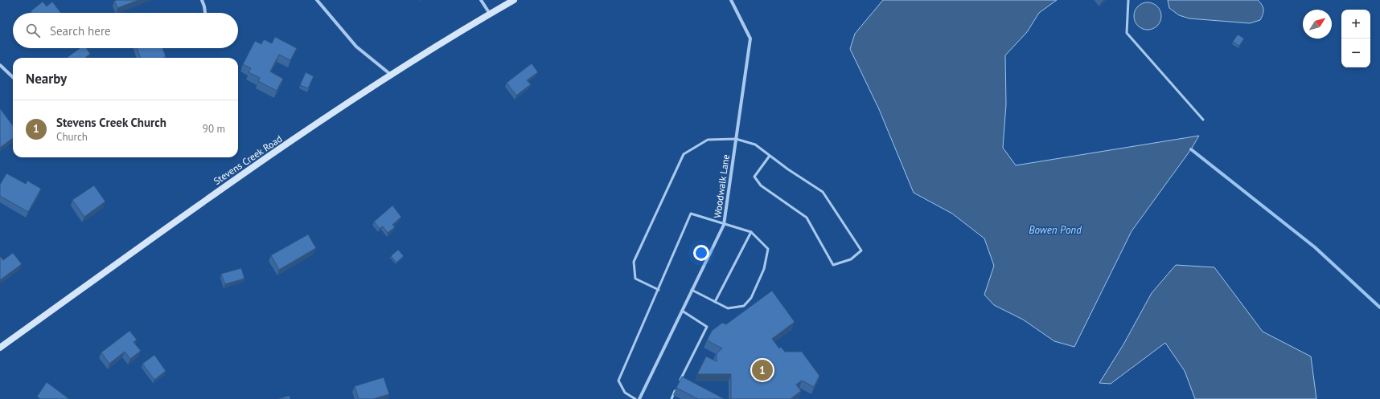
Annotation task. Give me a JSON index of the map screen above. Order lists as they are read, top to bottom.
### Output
{
  "streets": {
    "street": ["Stevens Creek Road", "Woodwalk Lane"]
  },
  "water": ["Bowen Pond"],
  "north": "top right",
  "page": {
    "map_buttons": ["+", "−"],
    "search": "Search here",
    "heading": "Nearby",
    "list": [
      {
        "mark": "1",
        "name": "Stevens Creek Church",
        "note": "Church",
        "value": "90 m"
      }
    ],
    "pins": "1"
  }
}
